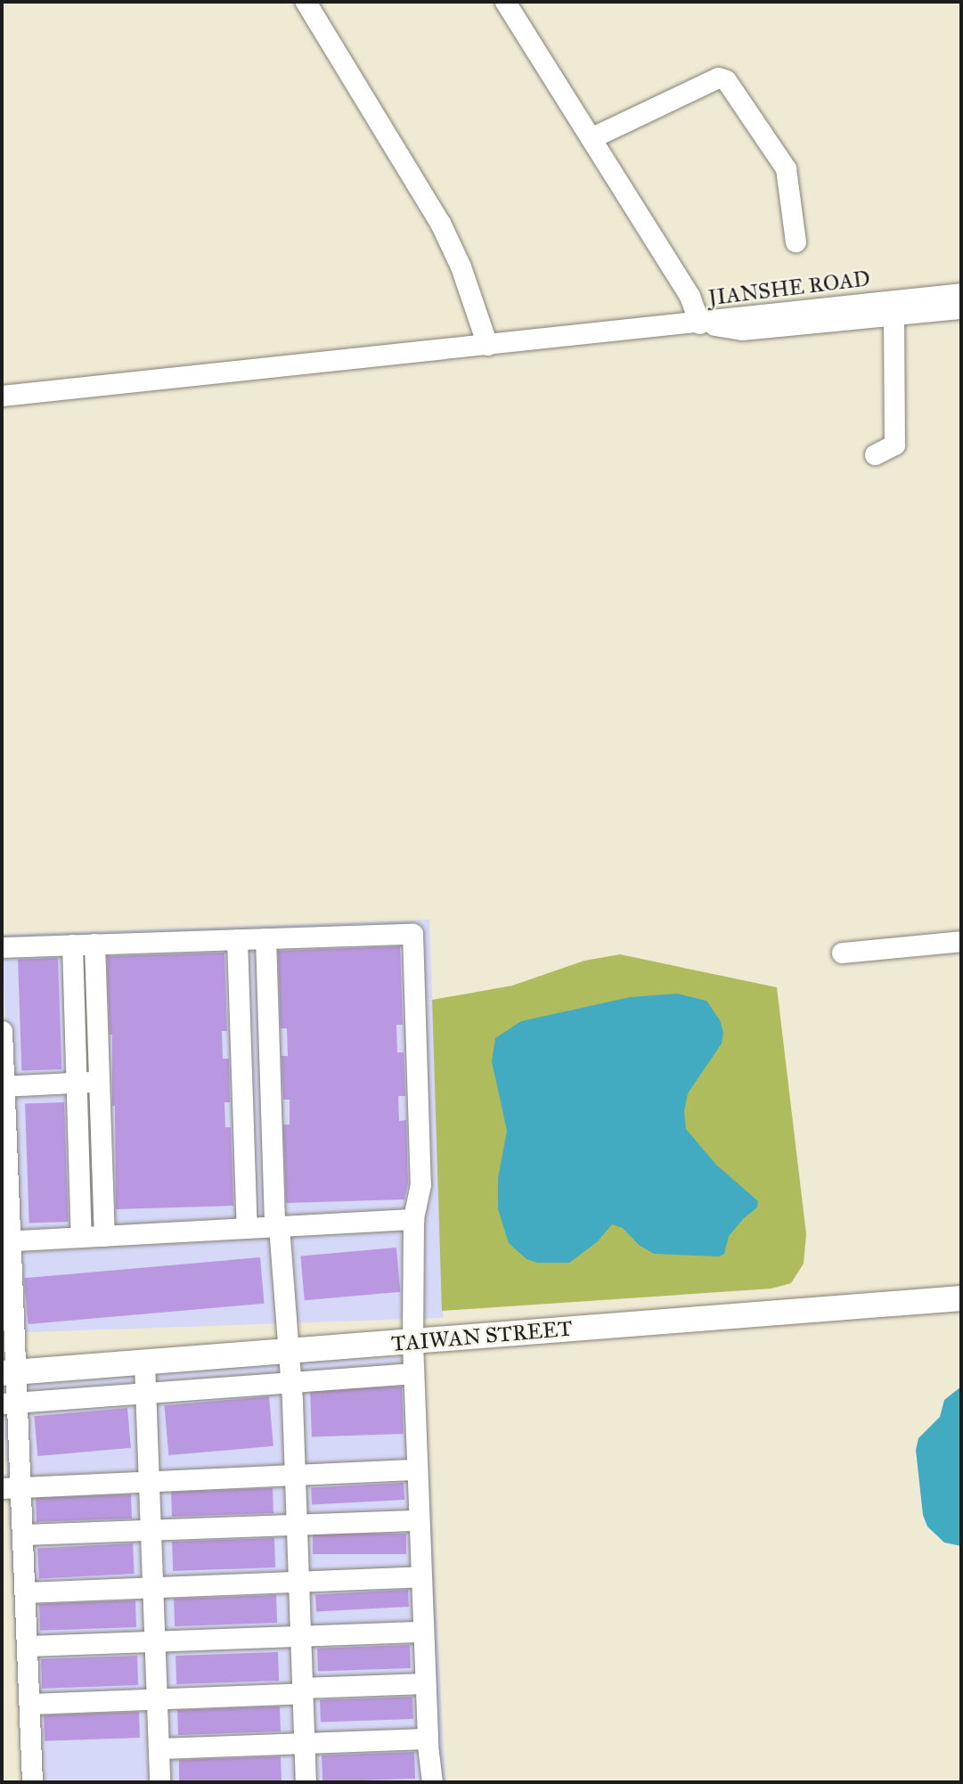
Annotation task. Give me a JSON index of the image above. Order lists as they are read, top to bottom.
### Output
{
  "streets": {
    "main road": ["TAIWAN STREET"],
    "street": ["JIANSHE ROAD"]
  }
}
